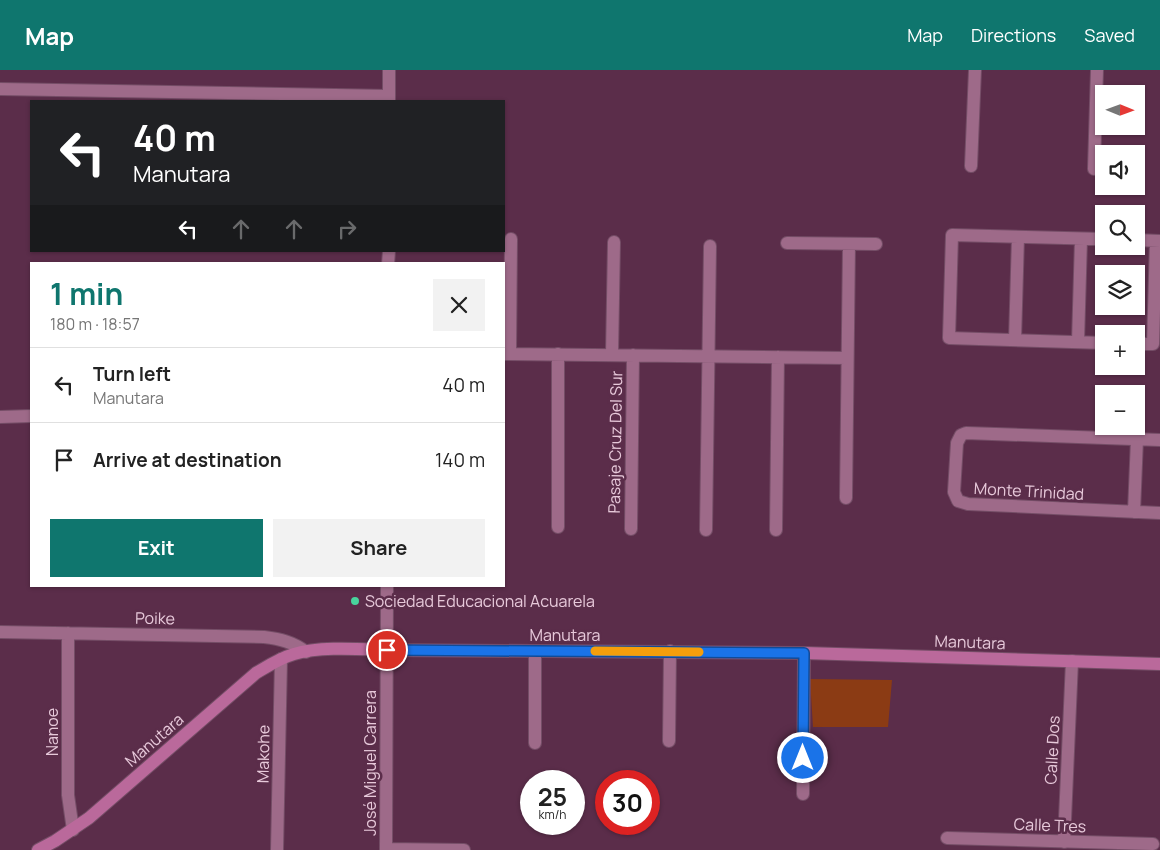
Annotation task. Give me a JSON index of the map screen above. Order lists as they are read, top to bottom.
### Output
{
  "streets": {
    "main road": ["Manutara"],
    "street": [
      "Pasaje Cruz Del Sur",
      "Monte Trinidad",
      "Poike",
      "Nanoe",
      "Calle Dos",
      "Makohe",
      "José Miguel Carrera",
      "Calle Tres"
    ]
  },
  "crossings": [
    ["Poike", "Manutara"],
    ["Poike", "Nanoe"],
    ["Manutara", "Nanoe"],
    ["Manutara", "Calle Dos"],
    ["Manutara", "Makohe"],
    ["Manutara", "José Miguel Carrera"],
    ["Calle Dos", "Calle Tres"]
  ],
  "places": ["Sociedad Educacional Acuarela"],
  "north": "right",
  "page": {
    "header": "Map",
    "nav": ["Map", "Directions", "Saved"],
    "map_buttons": ["+", "−"],
    "turn": ["40 m", "Manutara"],
    "heading": ["1 min", "180 m · 18:57"],
    "list": [
      {
        "name": "Turn left",
        "note": "Manutara",
        "value": "40 m"
      },
      {
        "name": "Arrive at destination",
        "value": "140 m"
      }
    ],
    "buttons": ["Exit", "Share"],
    "speed": "25 km/h",
    "limit": "30"
  }
}
